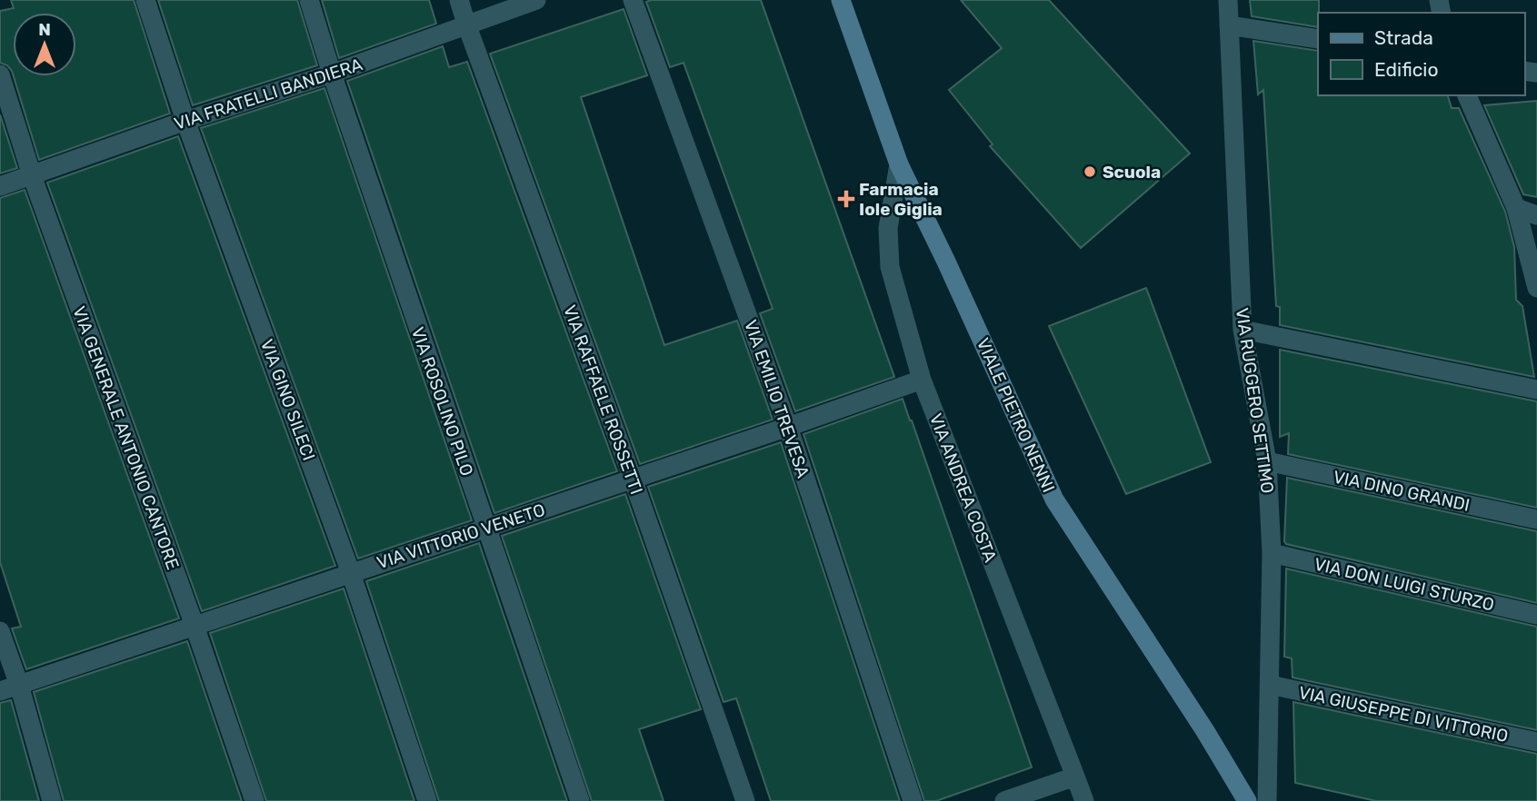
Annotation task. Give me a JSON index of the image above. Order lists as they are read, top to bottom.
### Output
{
  "streets": {
    "main road": ["VIALE PIETRO NENNI"],
    "street": [
      "VIA FRATELLI BANDIERA",
      "VIA EMILIO TREVESA",
      "VIA GINO SILECI",
      "VIA RAFFAELE ROSSETTI",
      "VIA RUGGERO SETTIMO",
      "VIA ROSOLINO PILO",
      "VIA GENERALE ANTONIO CANTORE",
      "VIA ANDREA COSTA",
      "VIA DINO GRANDI",
      "VIA VITTORIO VENETO",
      "VIA DON LUIGI STURZO",
      "VIA GIUSEPPE DI VITTORIO"
    ]
  },
  "crossings": [
    ["VIA FRATELLI BANDIERA", "VIA GINO SILECI"],
    ["VIA FRATELLI BANDIERA", "VIA RAFFAELE ROSSETTI"],
    ["VIA FRATELLI BANDIERA", "VIA ROSOLINO PILO"],
    ["VIA FRATELLI BANDIERA", "VIA GENERALE ANTONIO CANTORE"],
    ["VIA EMILIO TREVESA", "VIA VITTORIO VENETO"],
    ["VIA GINO SILECI", "VIA VITTORIO VENETO"],
    ["VIA RAFFAELE ROSSETTI", "VIA VITTORIO VENETO"],
    ["VIA RUGGERO SETTIMO", "VIA DINO GRANDI"],
    ["VIA RUGGERO SETTIMO", "VIA DON LUIGI STURZO"],
    ["VIA RUGGERO SETTIMO", "VIA GIUSEPPE DI VITTORIO"],
    ["VIA ROSOLINO PILO", "VIA VITTORIO VENETO"],
    ["VIALE PIETRO NENNI", "VIA ANDREA COSTA"],
    ["VIA GENERALE ANTONIO CANTORE", "VIA VITTORIO VENETO"],
    ["VIA ANDREA COSTA", "VIA VITTORIO VENETO"]
  ],
  "places": {
    "other": ["Scuola"],
    "health": ["Farmacia Iole Giglia"]
  },
  "legend": ["Strada", "Edificio"],
  "north": "top"
}
